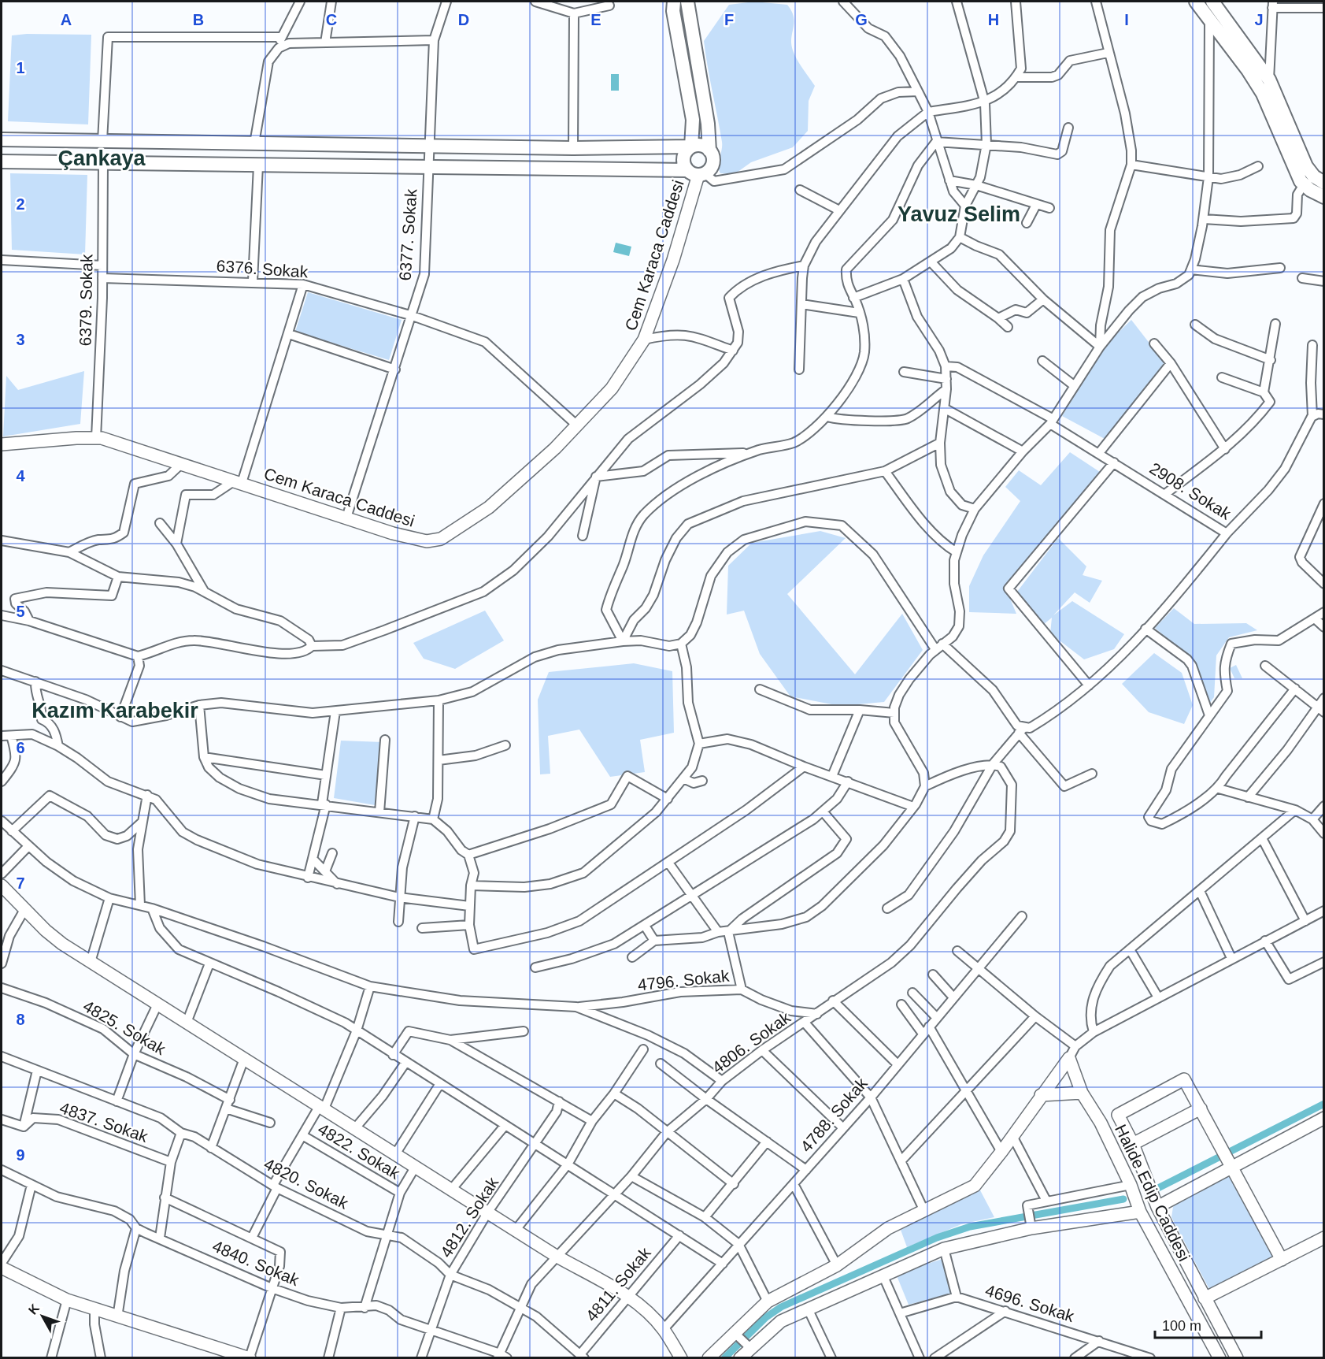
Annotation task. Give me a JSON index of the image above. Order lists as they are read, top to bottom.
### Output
{
  "streets": {
    "street": [
      "6377. Sokak",
      "Cem Karaca Caddesi",
      "6376. Sokak",
      "6379. Sokak",
      "2908. Sokak",
      "4796. Sokak",
      "4825. Sokak",
      "4806. Sokak",
      "4788. Sokak",
      "4837. Sokak",
      "4822. Sokak",
      "4820. Sokak",
      "Halide Edip Caddesi",
      "4812. Sokak",
      "4840. Sokak",
      "4811. Sokak",
      "4696. Sokak"
    ]
  },
  "crossings": [
    ["6377. Sokak", "Cem Karaca Caddesi"],
    ["6377. Sokak", "6376. Sokak"],
    ["Cem Karaca Caddesi", "6376. Sokak"],
    ["Cem Karaca Caddesi", "6379. Sokak"],
    ["6376. Sokak", "6379. Sokak"],
    ["4796. Sokak", "4806. Sokak"],
    ["4806. Sokak", "4820. Sokak"],
    ["4806. Sokak", "4840. Sokak"],
    ["4820. Sokak", "4812. Sokak"],
    ["4820. Sokak", "4811. Sokak"],
    ["4812. Sokak", "4840. Sokak"]
  ],
  "districts": ["Çankaya", "Yavuz Selim", "Kazım Karabekir"],
  "scale_bar": "100 m",
  "north": "top left",
  "grid": {
    "columns": [
      "A",
      "B",
      "C",
      "D",
      "E",
      "F",
      "G",
      "H",
      "I",
      "J"
    ],
    "rows": [
      "1",
      "2",
      "3",
      "4",
      "5",
      "6",
      "7",
      "8",
      "9"
    ]
  }
}
